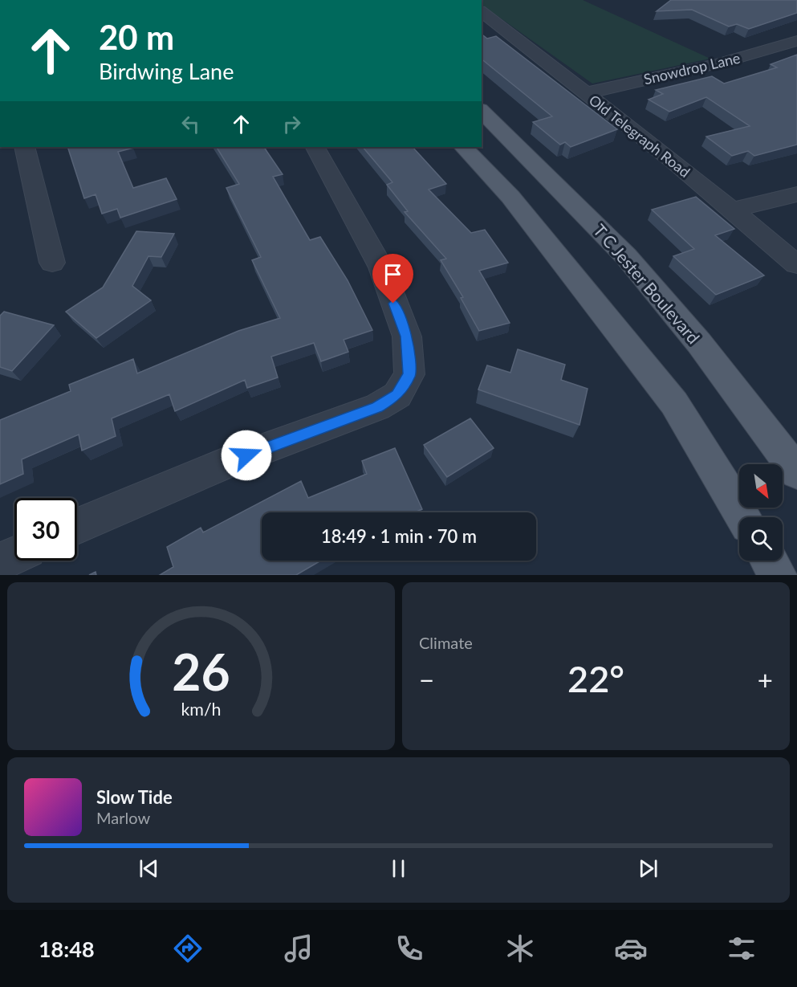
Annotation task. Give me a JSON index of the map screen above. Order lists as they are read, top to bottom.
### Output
{
  "streets": {
    "main road": ["T C Jester Boulevard"],
    "street": ["Snowdrop Lane", "Old Telegraph Road"]
  },
  "crossings": [
    ["Snowdrop Lane", "Old Telegraph Road"]
  ],
  "north": "bottom right",
  "page": {
    "turn": ["20 m", "Birdwing Lane"],
    "limit": "30",
    "trip": "18:49 · 1 min · 70 m",
    "tile": "Climate",
    "heat": ["−", "22°", "+"],
    "song": ["Slow Tide", "Marlow"],
    "tabs": "18:48",
    "gauge": ["26", "km/h"]
  }
}
